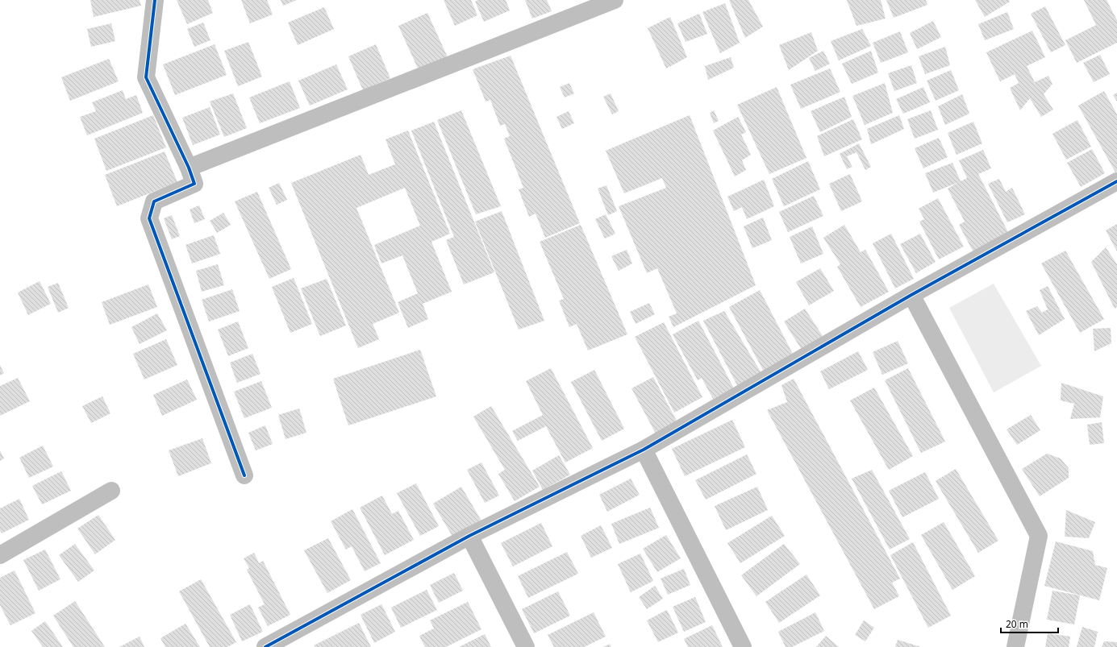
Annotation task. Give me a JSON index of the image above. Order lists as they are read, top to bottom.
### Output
{
  "scale_bar": "20 m"
}
